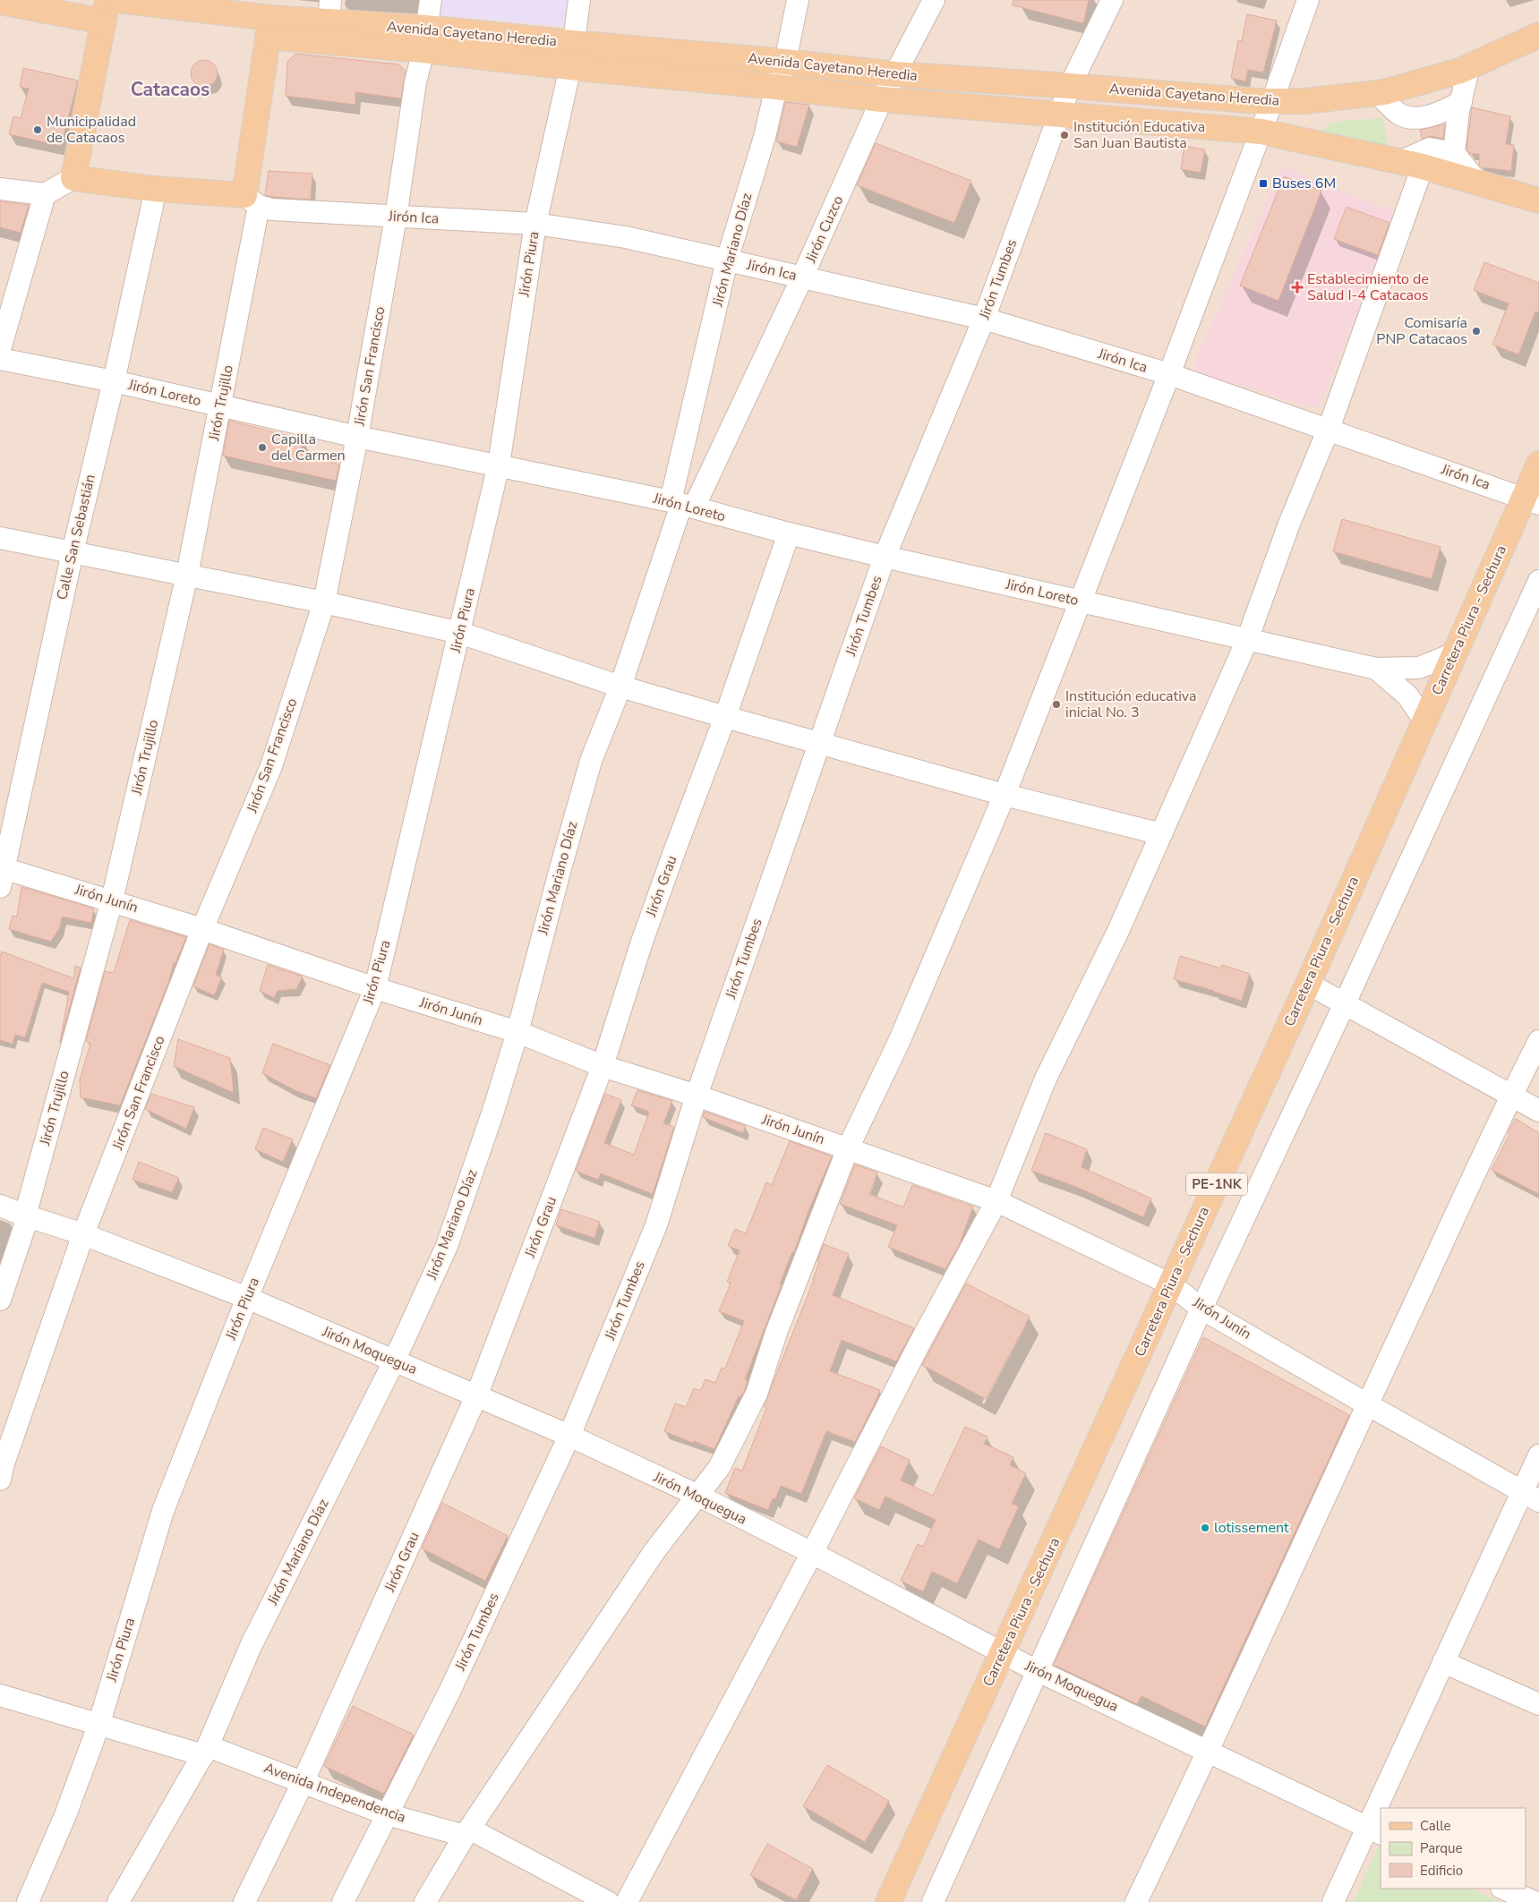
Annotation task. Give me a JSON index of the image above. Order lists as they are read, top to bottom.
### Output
{
  "streets": {
    "main road": [
      "Avenida Cayetano Heredia",
      "Jirón Ica",
      "Jirón Trujillo",
      "Carretera Piura - Sechura",
      "PE-1NK"
    ],
    "street": [
      "Jirón Cuzco",
      "Jirón Mariano Díaz",
      "Jirón Piura",
      "Jirón Tumbes",
      "Jirón San Francisco",
      "Jirón Loreto",
      "Calle San Sebastián",
      "Jirón Grau",
      "Jirón Junín",
      "Jirón Moquegua",
      "Avenida Independencia"
    ]
  },
  "crossings": [
    ["Avenida Cayetano Heredia", "Jirón Cuzco"],
    ["Avenida Cayetano Heredia", "Jirón Mariano Díaz"],
    ["Avenida Cayetano Heredia", "Jirón Piura"],
    ["Avenida Cayetano Heredia", "Jirón Tumbes"],
    ["Avenida Cayetano Heredia", "Jirón San Francisco"],
    ["Avenida Cayetano Heredia", "Jirón Trujillo"],
    ["Jirón Ica", "Jirón Cuzco"],
    ["Jirón Ica", "Jirón Mariano Díaz"],
    ["Jirón Ica", "Jirón Piura"],
    ["Jirón Ica", "Jirón Tumbes"],
    ["Jirón Ica", "Jirón San Francisco"],
    ["Jirón Ica", "Jirón Trujillo"],
    ["Jirón Ica", "Calle San Sebastián"],
    ["Jirón Ica", "Carretera Piura - Sechura"],
    ["Jirón Cuzco", "Jirón Mariano Díaz"],
    ["Jirón Cuzco", "Jirón Loreto"],
    ["Jirón Mariano Díaz", "Jirón Loreto"],
    ["Jirón Mariano Díaz", "Jirón Junín"],
    ["Jirón Mariano Díaz", "Jirón Moquegua"],
    ["Jirón Mariano Díaz", "Avenida Independencia"],
    ["Jirón Piura", "Jirón Loreto"],
    ["Jirón Piura", "Jirón Junín"],
    ["Jirón Piura", "Jirón Moquegua"],
    ["Jirón Piura", "Avenida Independencia"],
    ["Jirón Tumbes", "Jirón Loreto"],
    ["Jirón Tumbes", "Jirón Junín"],
    ["Jirón Tumbes", "Jirón Moquegua"],
    ["Jirón Tumbes", "Avenida Independencia"],
    ["Jirón San Francisco", "Jirón Loreto"],
    ["Jirón San Francisco", "Jirón Junín"],
    ["Jirón San Francisco", "Jirón Moquegua"],
    ["Jirón Loreto", "Jirón Trujillo"],
    ["Jirón Loreto", "Calle San Sebastián"],
    ["Jirón Loreto", "Carretera Piura - Sechura"],
    ["Jirón Loreto", "Jirón Grau"],
    ["Jirón Trujillo", "Jirón Junín"],
    ["Jirón Trujillo", "Jirón Moquegua"],
    ["Calle San Sebastián", "Jirón Junín"],
    ["Carretera Piura - Sechura", "Jirón Junín"],
    ["Carretera Piura - Sechura", "Jirón Moquegua"],
    ["Jirón Grau", "Jirón Junín"],
    ["Jirón Grau", "Jirón Moquegua"],
    ["Jirón Grau", "Avenida Independencia"]
  ],
  "districts": ["Catacaos"],
  "places": {
    "other": [
      "Municipalidad de Catacaos",
      "Institución Educativa San Juan Bautista",
      "Comisaría PNP Catacaos",
      "Capilla del Carmen",
      "Institución educativa inicial No. 3",
      "lotissement"
    ],
    "transit": ["Buses 6M"],
    "health": ["Establecimiento de Salud I-4 Catacaos"]
  },
  "legend": ["Calle", "Parque", "Edificio"]
}
